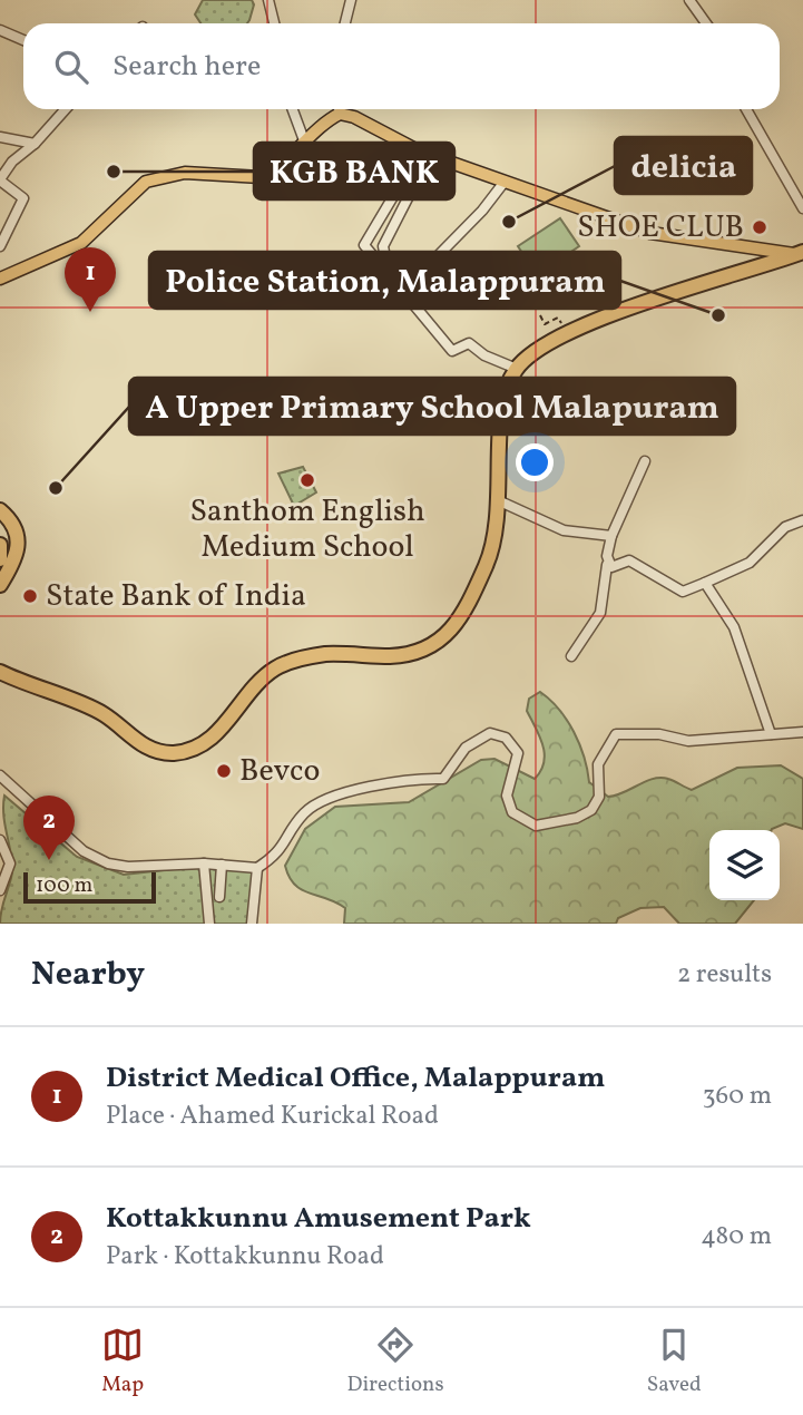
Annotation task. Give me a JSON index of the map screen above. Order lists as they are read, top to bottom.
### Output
{
  "places": [
    "KGB BANK",
    "delicia",
    "SHOE CLUB",
    "Police Station, Malappuram",
    "Santhom English Medium School",
    "A Upper Primary School Malapuram",
    "State Bank of India",
    "Bevco"
  ],
  "scale_bar": "100 m",
  "page": {
    "search": "Search here",
    "pins": ["1", "2"],
    "scale": "100 m",
    "heading": ["Nearby", "2 results"],
    "list": [
      {
        "mark": "1",
        "name": "District Medical Office, Malappuram",
        "note": "Place · Ahamed Kurickal Road",
        "value": "360 m"
      },
      {
        "mark": "2",
        "name": "Kottakkunnu Amusement Park",
        "note": "Park · Kottakkunnu Road",
        "value": "480 m"
      }
    ],
    "nav": ["Map", "Directions", "Saved"]
  }
}
